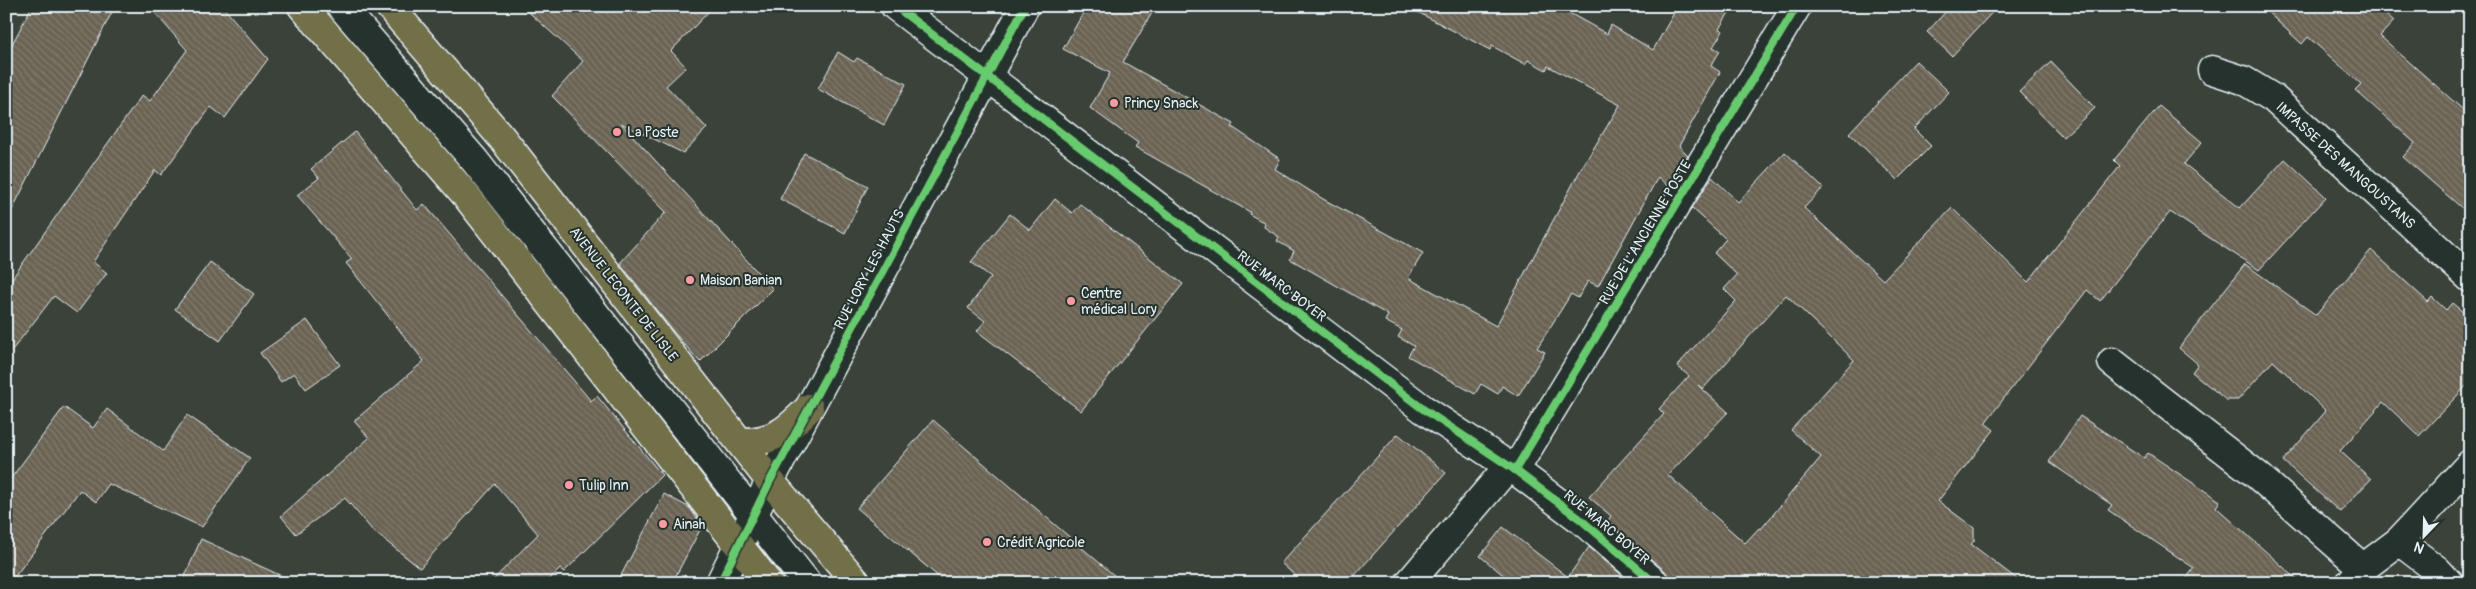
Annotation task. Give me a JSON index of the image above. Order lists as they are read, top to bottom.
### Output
{
  "streets": {
    "main road": ["AVENUE LECONTE DE LISLE"],
    "street": [
      "IMPASSE DES MANGOUSTANS",
      "RUE DE L'ANCIENNE POSTE",
      "RUE LORY LES HAUTS",
      "RUE MARC BOYER"
    ]
  },
  "crossings": [
    ["RUE DE L'ANCIENNE POSTE", "RUE MARC BOYER"],
    ["RUE LORY LES HAUTS", "RUE MARC BOYER"],
    ["RUE LORY LES HAUTS", "AVENUE LECONTE DE LISLE"]
  ],
  "places": [
    "Princy Snack",
    "La Poste",
    "Maison Banian",
    "Centre médical Lory",
    "Tulip Inn",
    "Ainah",
    "Crédit Agricole"
  ],
  "north": "bottom left"
}
